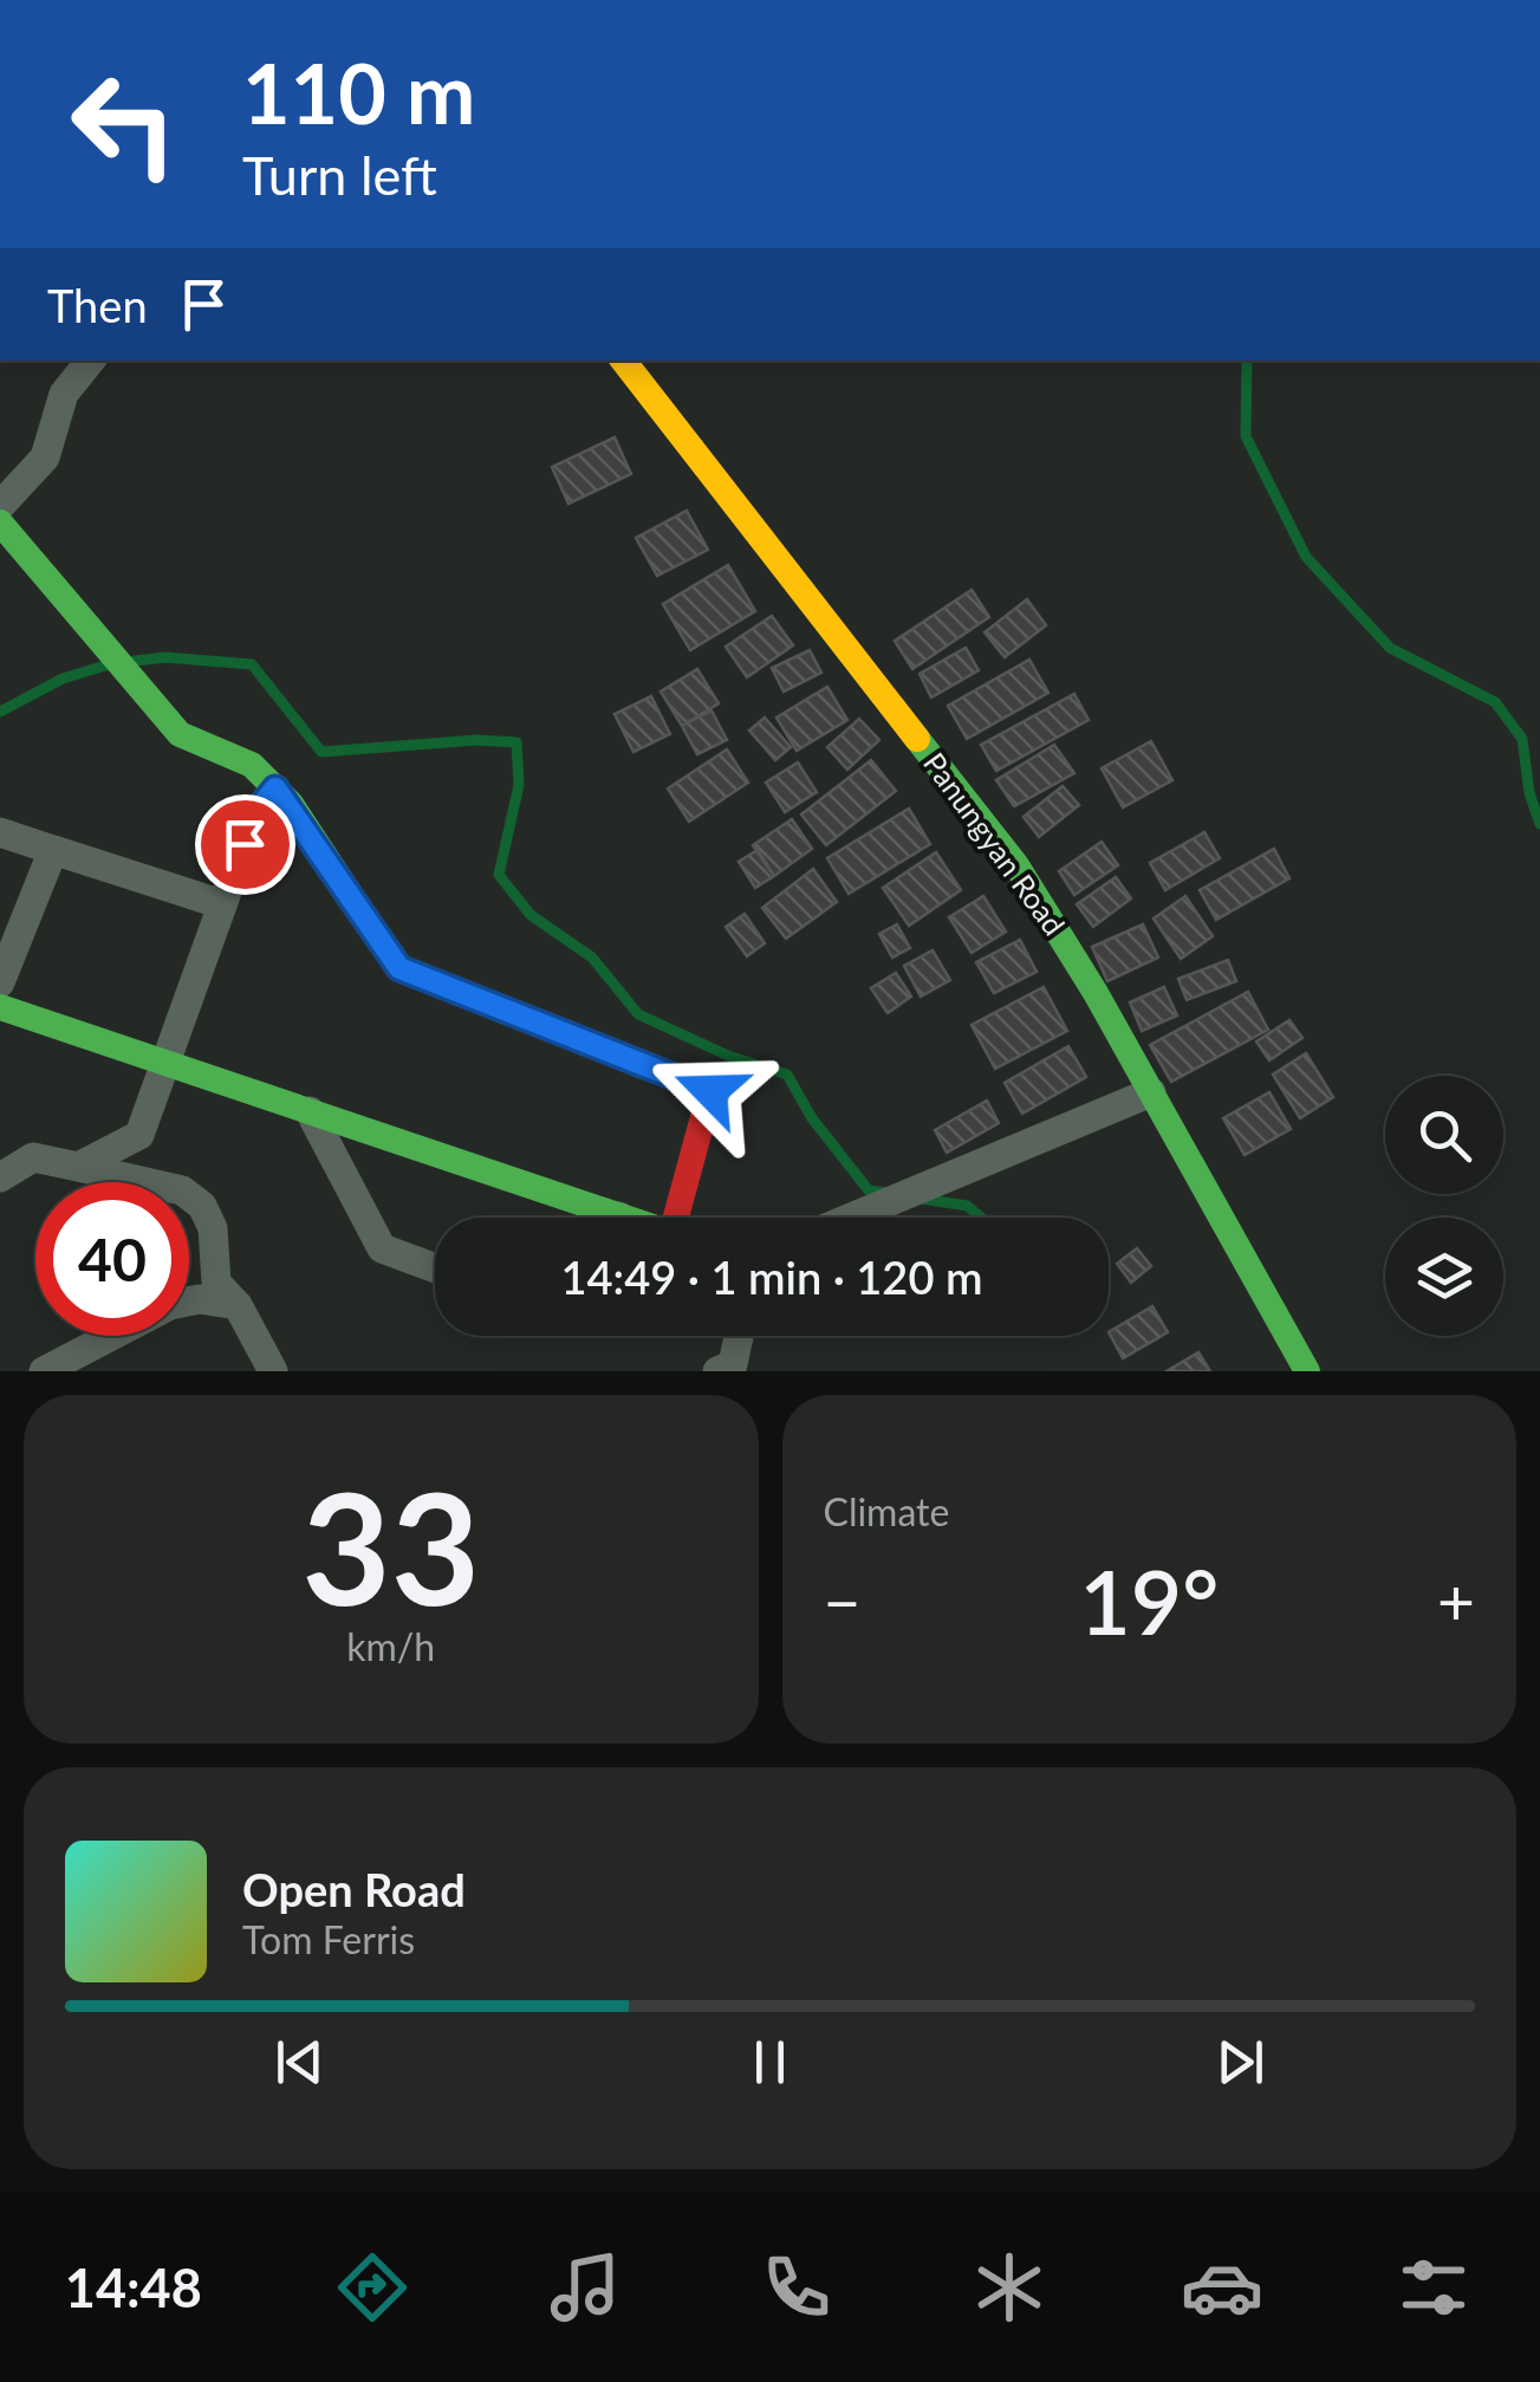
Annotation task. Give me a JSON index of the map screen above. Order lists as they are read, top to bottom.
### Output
{
  "streets": {
    "street": ["Panungyan Road"]
  },
  "page": {
    "turn": ["110 m", "Turn left"],
    "then": "Then",
    "limit": "40",
    "trip": "14:49 · 1 min · 120 m",
    "tile": [
      ["33", "km/h"],
      "Climate"
    ],
    "heat": ["−", "19°", "+"],
    "song": ["Open Road", "Tom Ferris"],
    "tabs": "14:48"
  }
}
